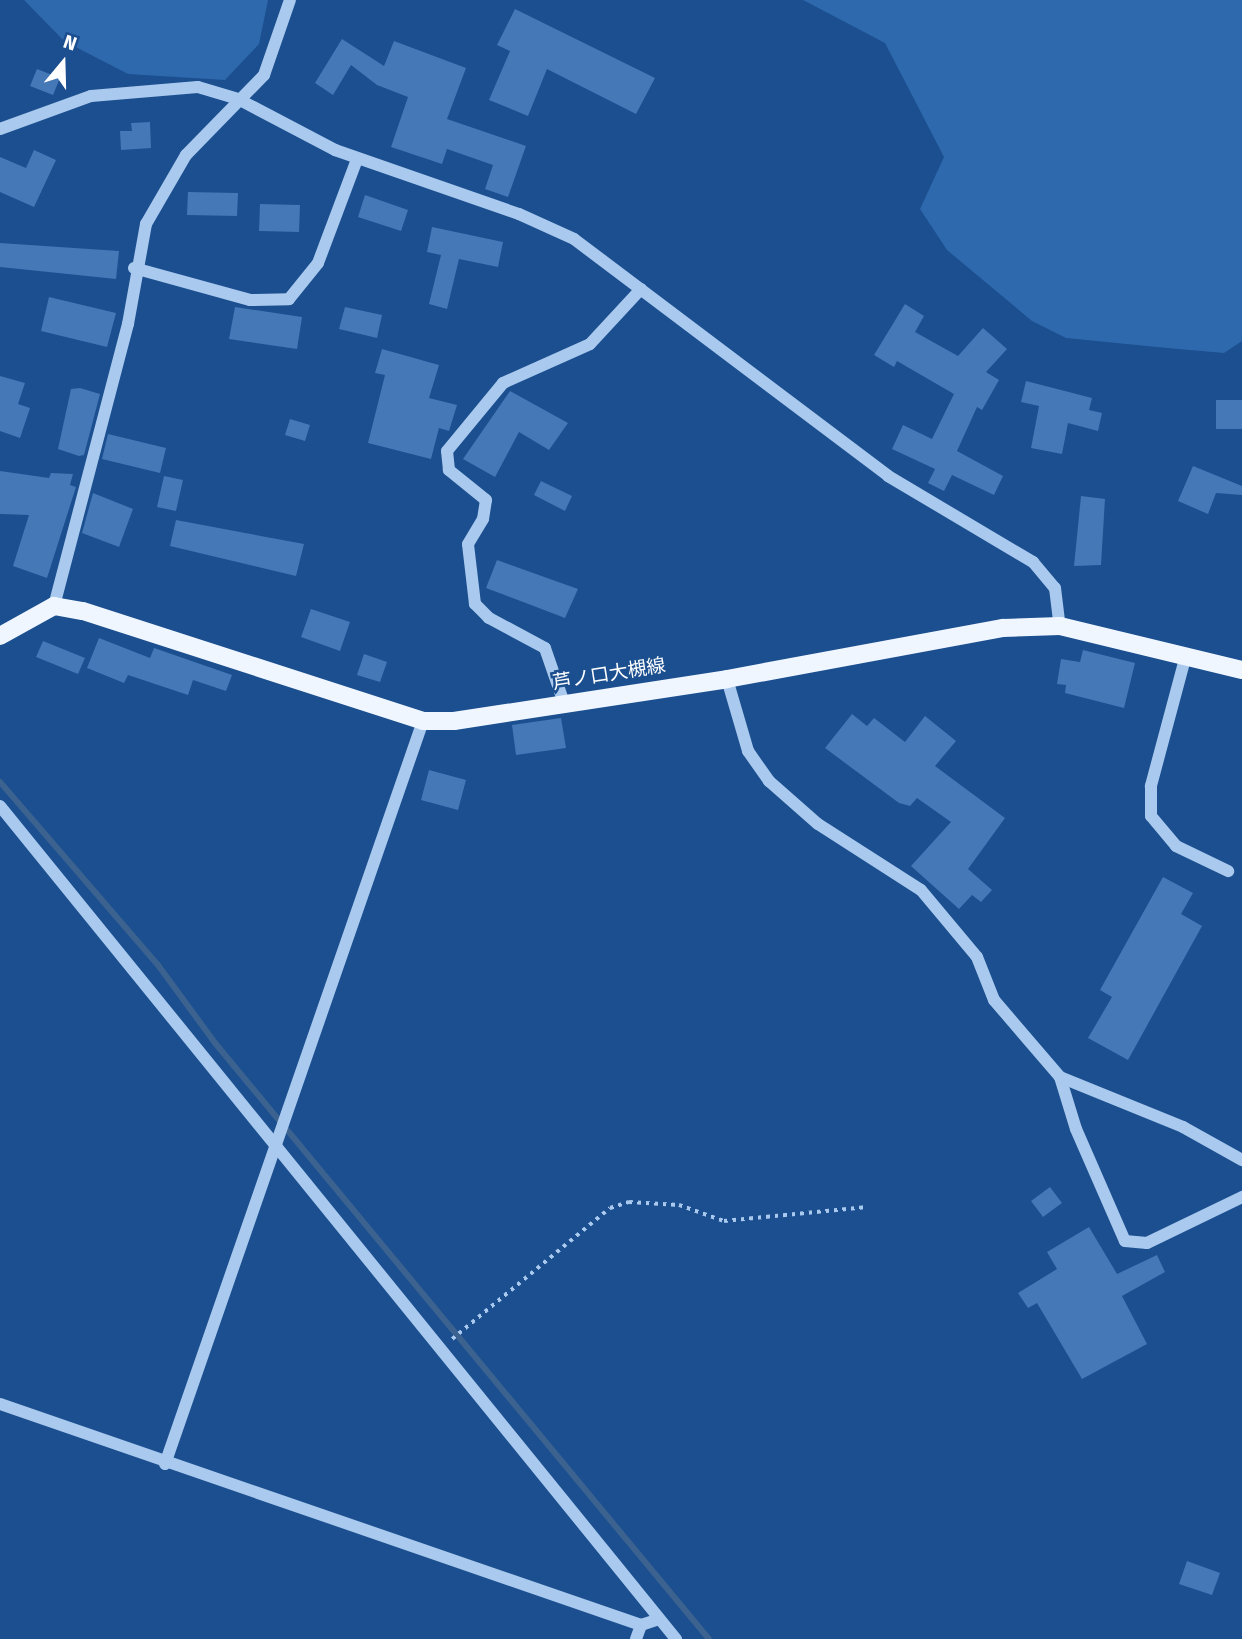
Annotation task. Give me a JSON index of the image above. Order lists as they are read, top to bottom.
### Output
{
  "streets": {
    "main road": ["芦ノ口大槻線"]
  },
  "north": "top"
}
